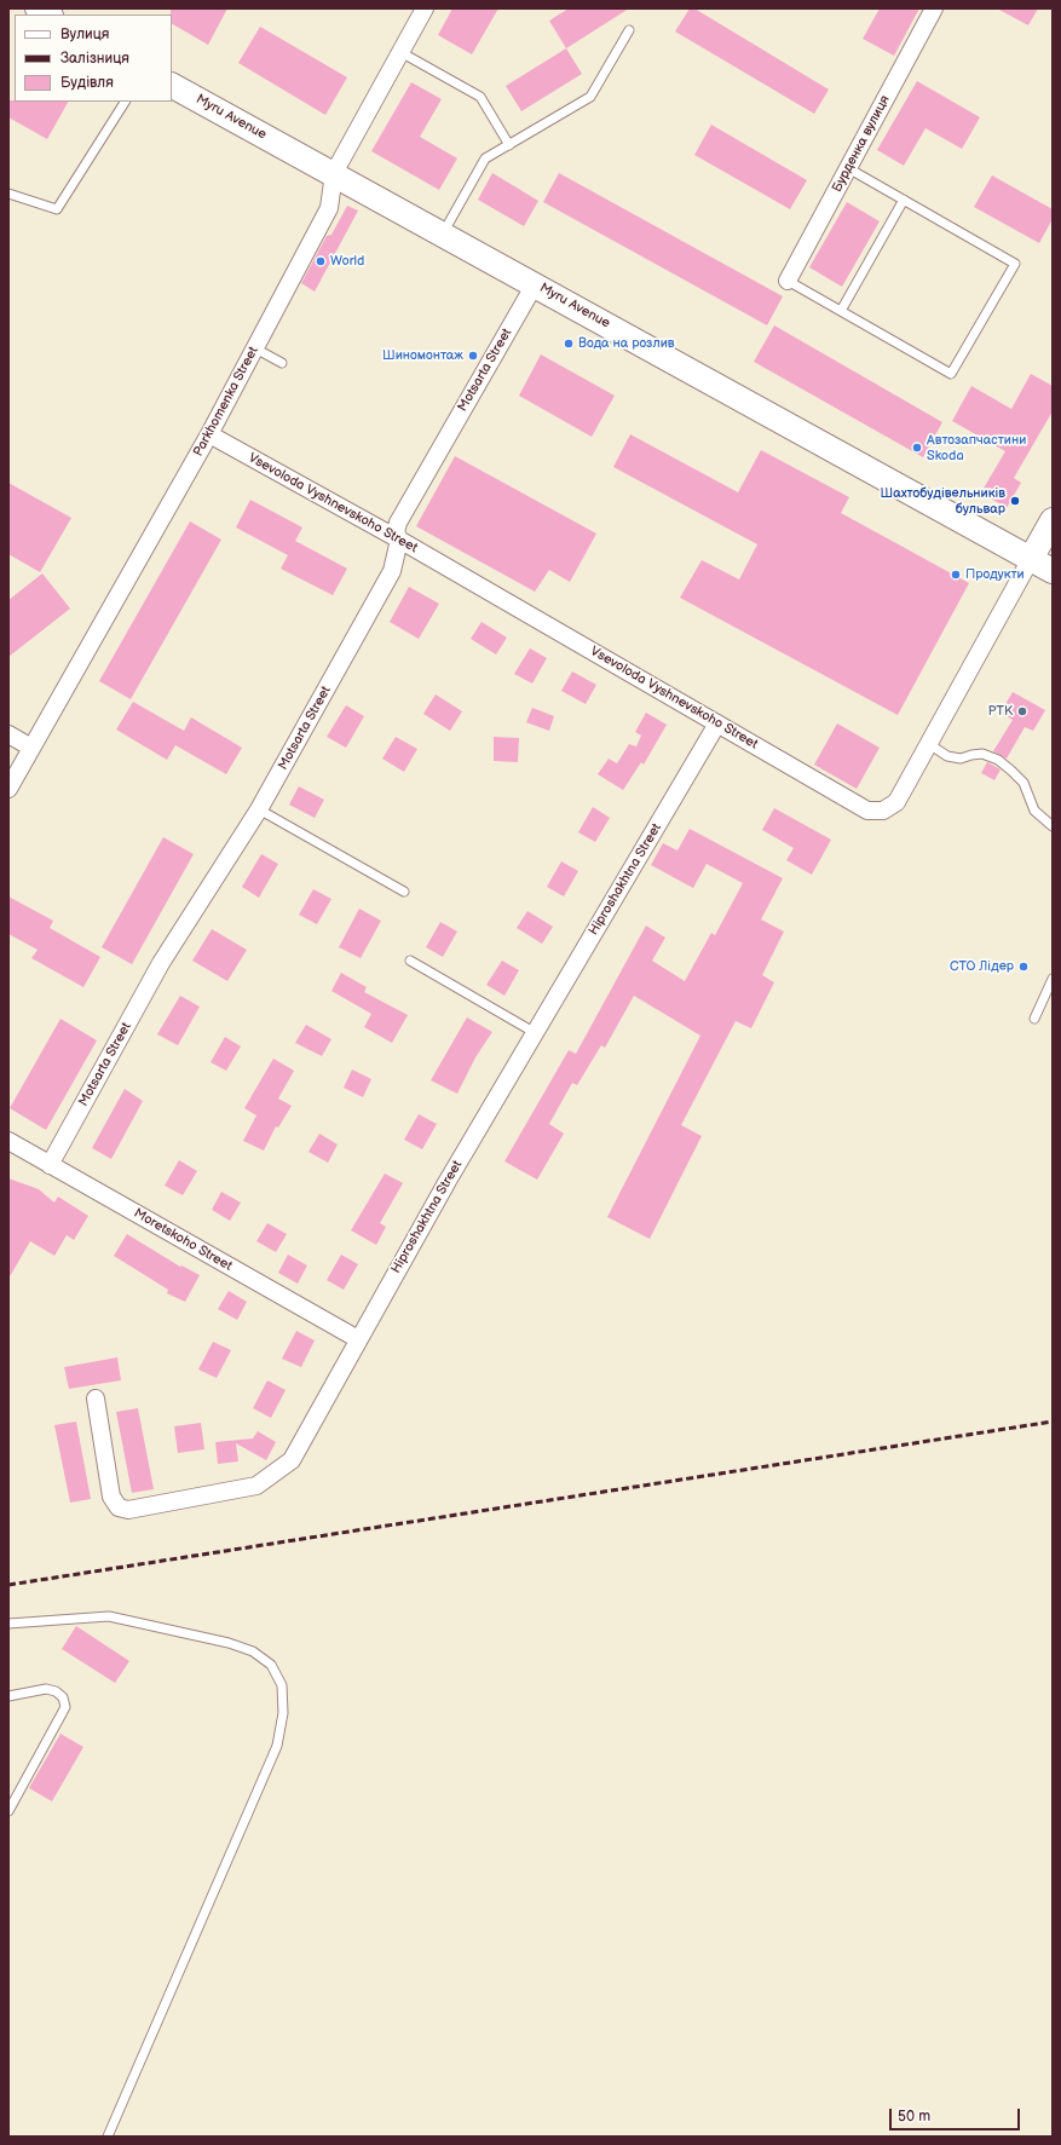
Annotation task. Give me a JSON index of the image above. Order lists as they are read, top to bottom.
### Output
{
  "streets": {
    "main road": ["Myru Avenue"],
    "street": [
      "Бурденка вулиця",
      "Motsarta Street",
      "Parkhomenka Street",
      "Vsevoloda Vyshnevskoho Street",
      "Hiproshakhtna Street",
      "Moretskoho Street"
    ]
  },
  "crossings": [
    ["Myru Avenue", "Motsarta Street"],
    ["Myru Avenue", "Parkhomenka Street"],
    ["Myru Avenue", "Vsevoloda Vyshnevskoho Street"],
    ["Motsarta Street", "Vsevoloda Vyshnevskoho Street"],
    ["Motsarta Street", "Moretskoho Street"],
    ["Parkhomenka Street", "Vsevoloda Vyshnevskoho Street"],
    ["Vsevoloda Vyshnevskoho Street", "Hiproshakhtna Street"],
    ["Hiproshakhtna Street", "Moretskoho Street"]
  ],
  "places": [
    "World",
    "Вода на розлив",
    "Шиномонтаж",
    "Автозапчастини Skoda",
    "Шахтобудівельників бульвар",
    "Продукти",
    "РТК",
    "СТО Лідер"
  ],
  "legend": ["Вулиця", "Залізниця", "Будівля"],
  "scale_bar": "50 m"
}
